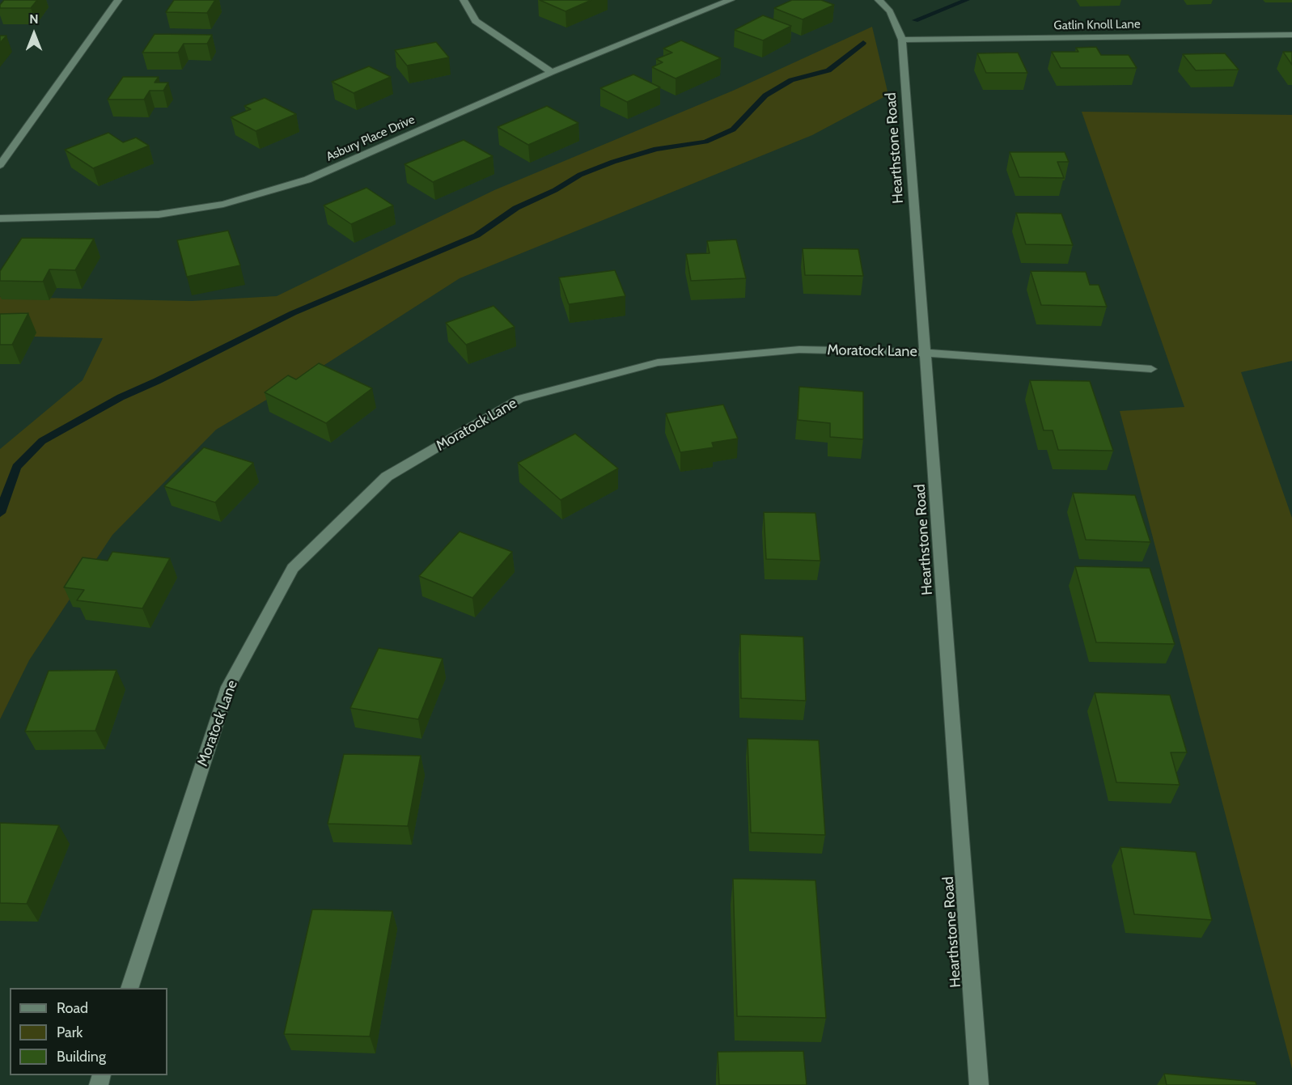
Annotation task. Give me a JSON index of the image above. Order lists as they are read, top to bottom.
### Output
{
  "streets": {
    "street": [
      "Gatlin Knoll Lane",
      "Asbury Place Drive",
      "Hearthstone Road",
      "Moratock Lane"
    ]
  },
  "crossings": [
    ["Gatlin Knoll Lane", "Hearthstone Road"],
    ["Hearthstone Road", "Moratock Lane"]
  ],
  "legend": ["Road", "Park", "Building"],
  "north": "top"
}
